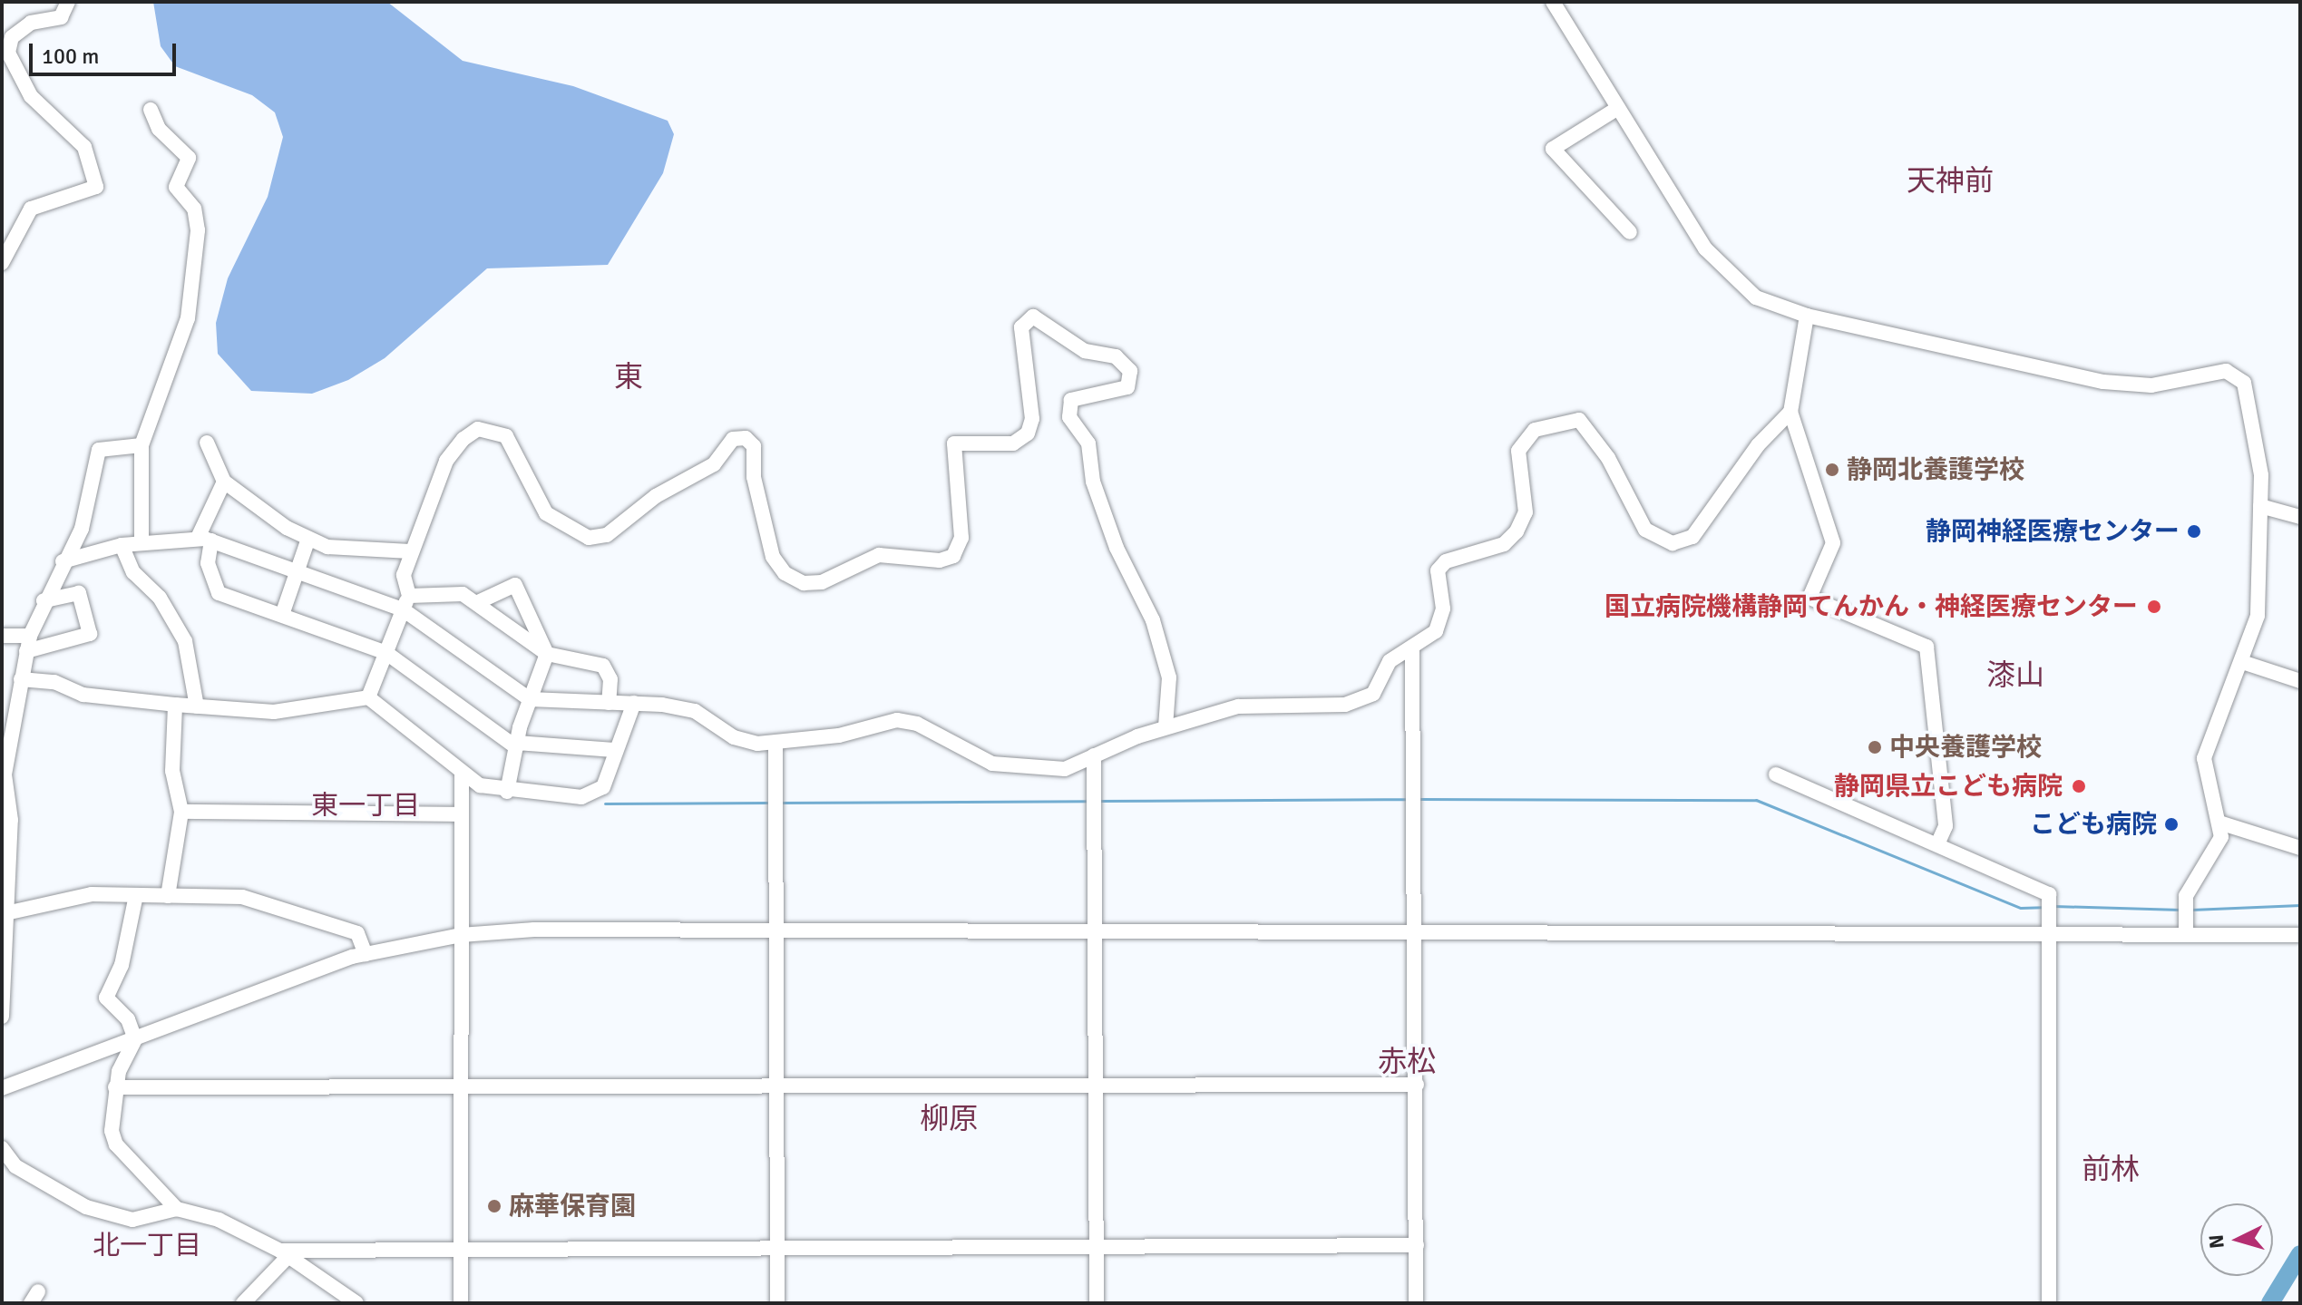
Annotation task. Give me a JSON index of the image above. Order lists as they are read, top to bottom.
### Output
{
  "districts": [
    "天神前",
    "東",
    "漆山",
    "東一丁目",
    "赤松",
    "柳原",
    "前林",
    "北一丁目"
  ],
  "places": [
    "静岡北養護学校",
    "静岡神経医療センター",
    "国立病院機構静岡てんかん・神経医療センター",
    "中央養護学校",
    "静岡県立こども病院",
    "こども病院",
    "麻華保育園"
  ],
  "scale_bar": "100 m",
  "north": "left"
}
